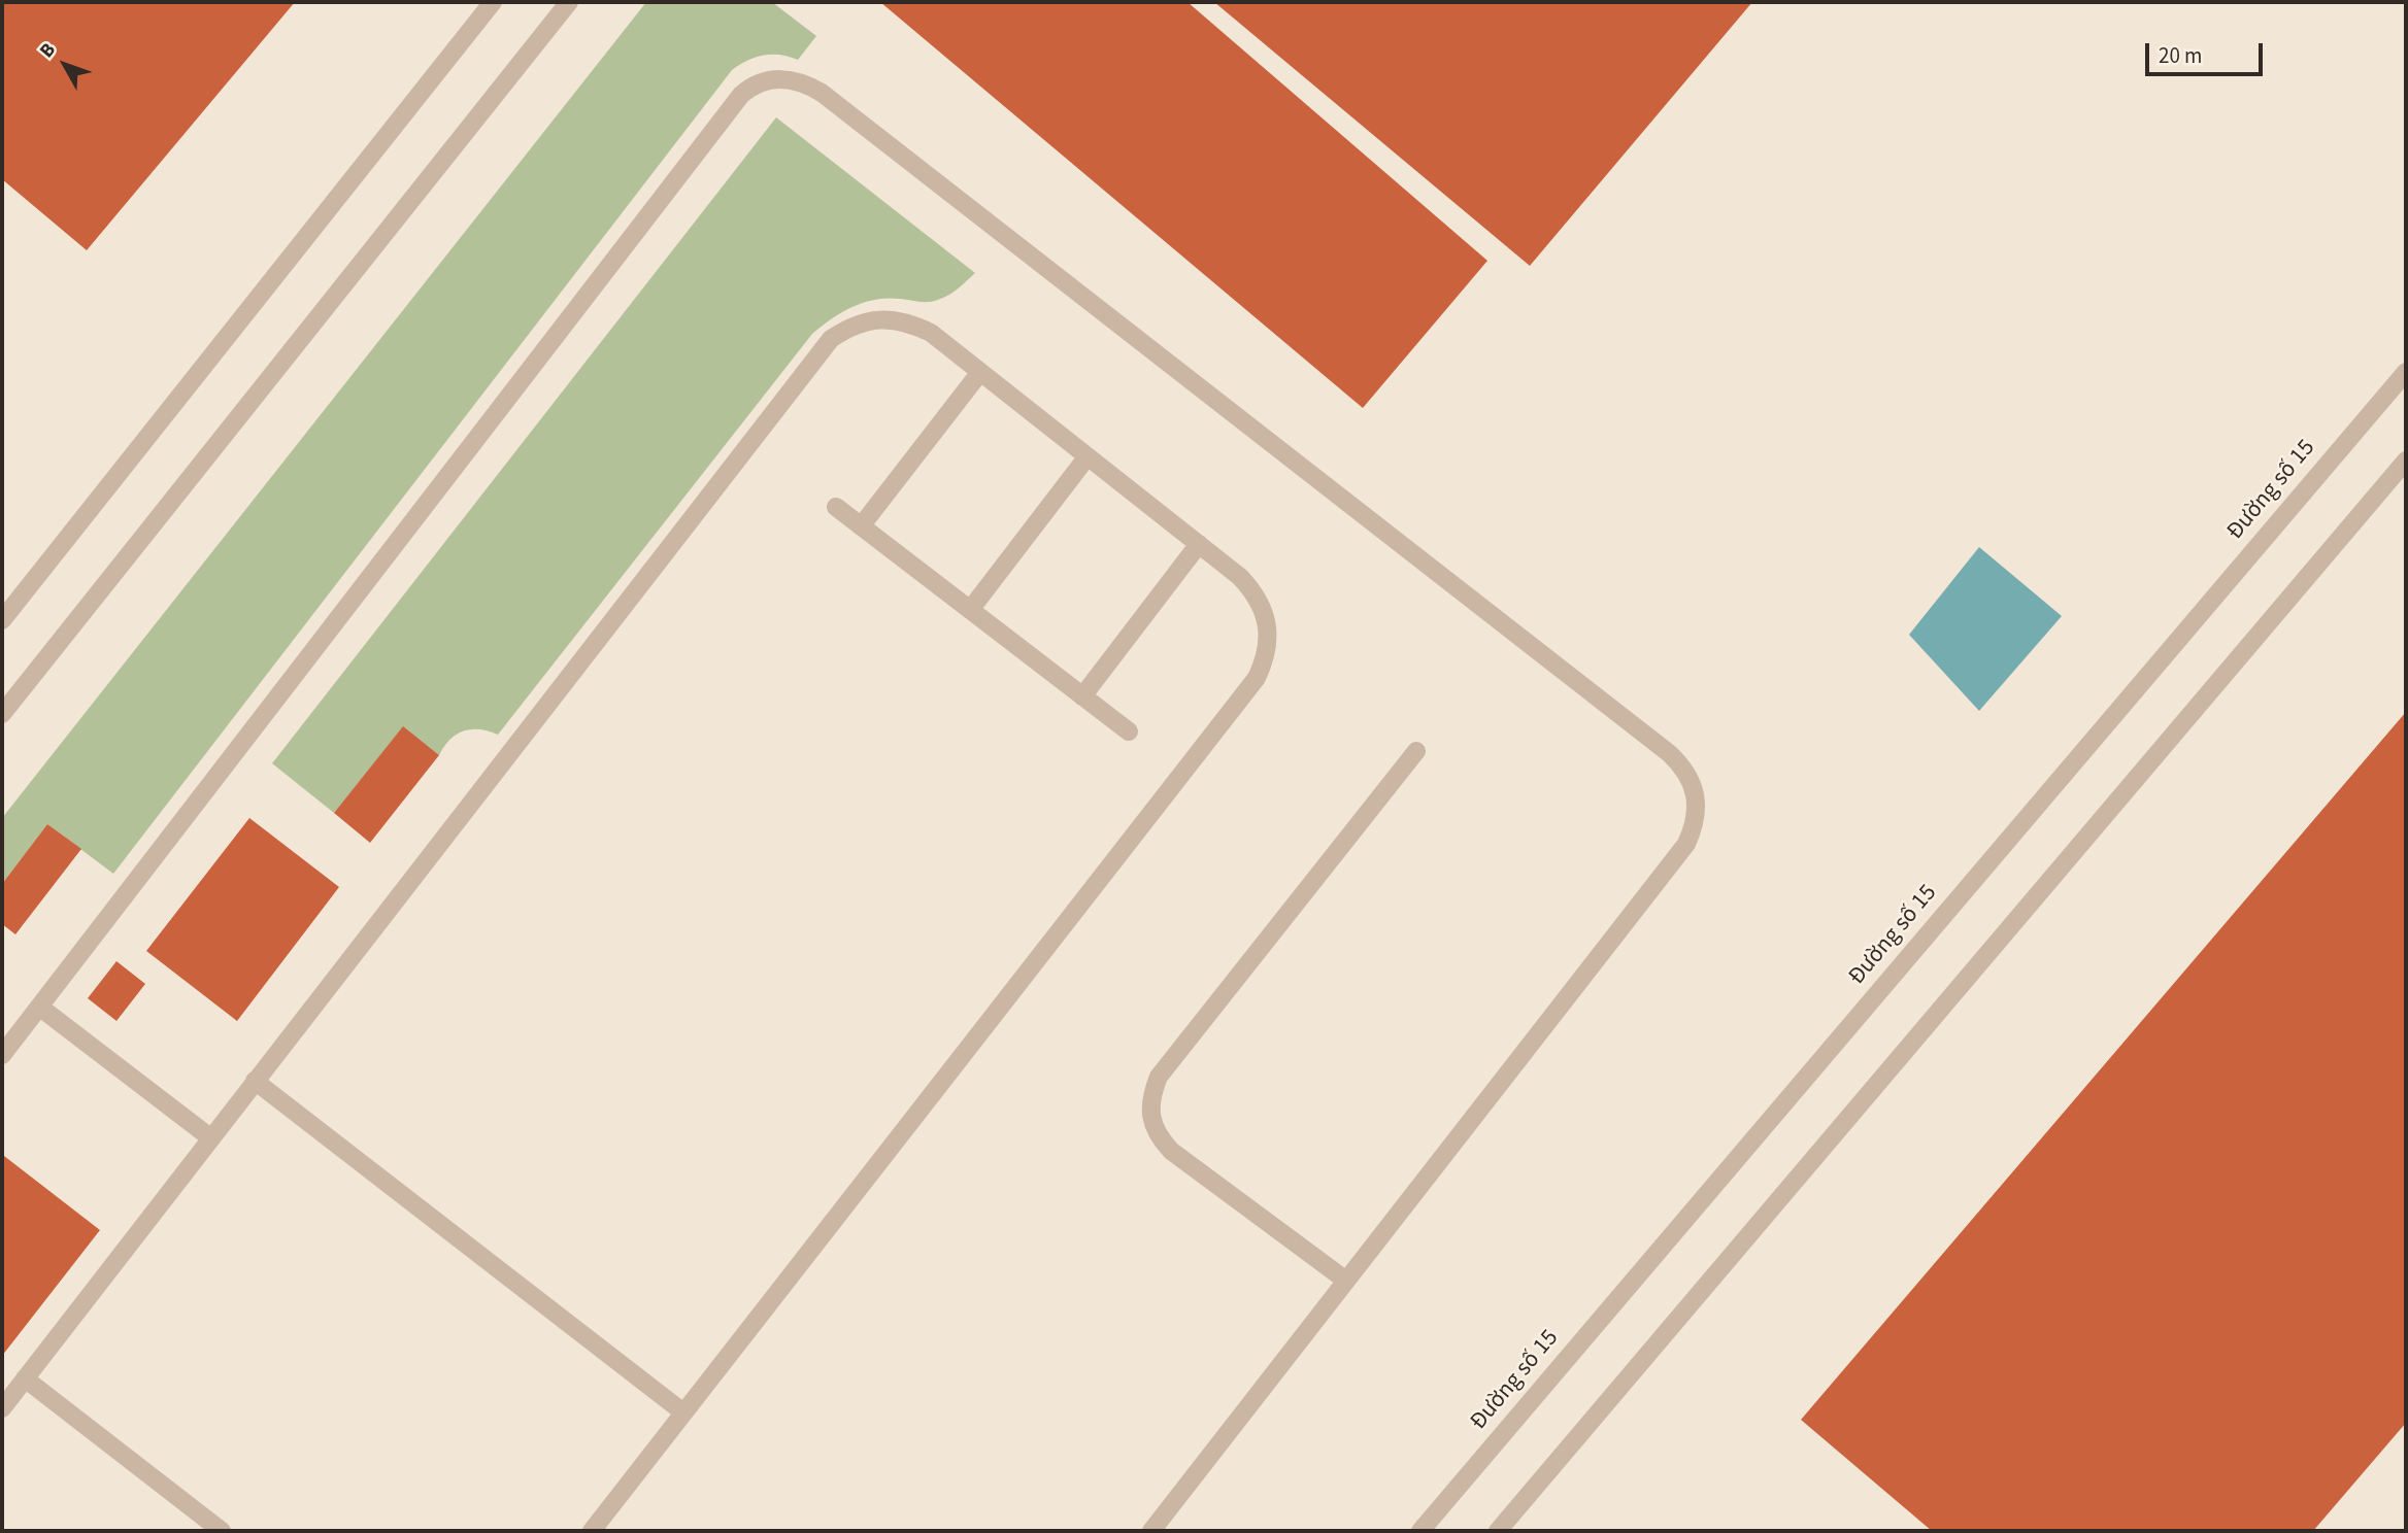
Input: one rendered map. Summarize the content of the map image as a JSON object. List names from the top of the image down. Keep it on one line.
{"streets":{"street":["Đường số 15"]},"scale_bar":"20 m","north":"top left"}
